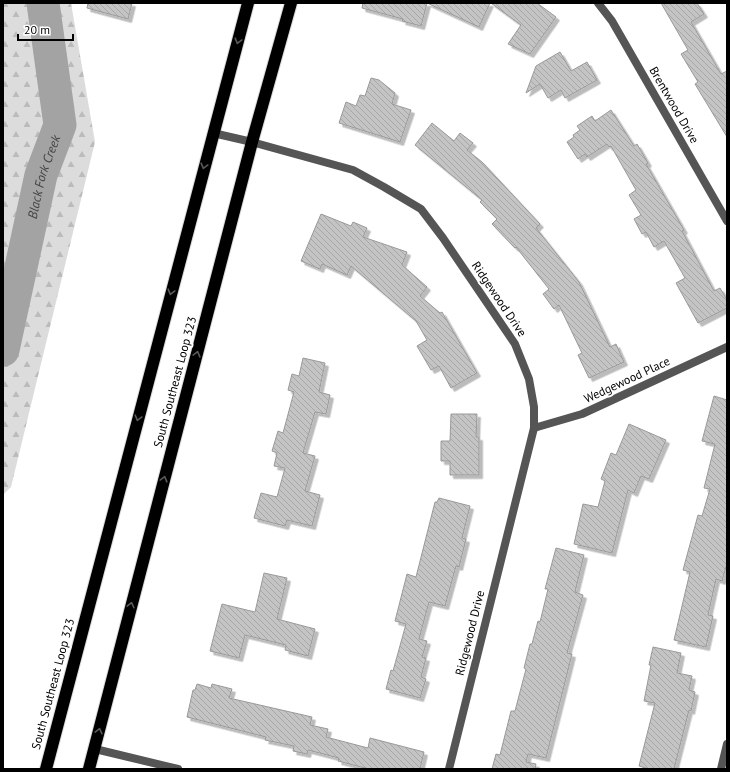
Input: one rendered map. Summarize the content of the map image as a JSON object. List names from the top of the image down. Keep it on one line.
{"streets":{"highway":["South Southeast Loop 323"],"street":["Brentwood Drive","Ridgewood Drive","Wedgewood Place"]},"crossings":[["Ridgewood Drive","Wedgewood Place"],["Ridgewood Drive","South Southeast Loop 323"]],"water":["Black Fork Creek"],"scale_bar":"20 m"}
